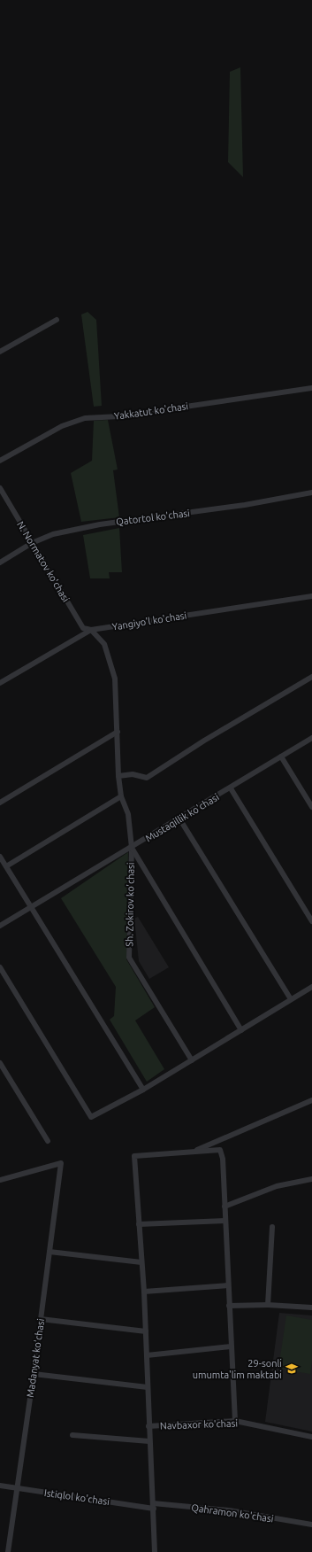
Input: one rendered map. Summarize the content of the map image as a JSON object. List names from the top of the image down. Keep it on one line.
{"streets":{"street":["Yakkatut ko'chasi","Qatortol ko'chasi","N. Normatov ko'chasi","Yangiyo'l ko'chasi","Mustaqillik ko'chasi","Sh. Zokirov ko'chasi","Madanyat ko'chasi","Navbaxor ko'chasi","Istiqlol ko'chasi","Qahramon ko'chasi"]},"crossings":[["Qatortol ko'chasi","N. Normatov ko'chasi"],["N. Normatov ko'chasi","Yangiyo'l ko'chasi"],["N. Normatov ko'chasi","Sh. Zokirov ko'chasi"],["Yangiyo'l ko'chasi","Sh. Zokirov ko'chasi"],["Mustaqillik ko'chasi","Sh. Zokirov ko'chasi"],["Madanyat ko'chasi","Istiqlol ko'chasi"],["Istiqlol ko'chasi","Qahramon ko'chasi"]],"places":{"school or university":["29-sonli umumta'lim maktabi"]}}
